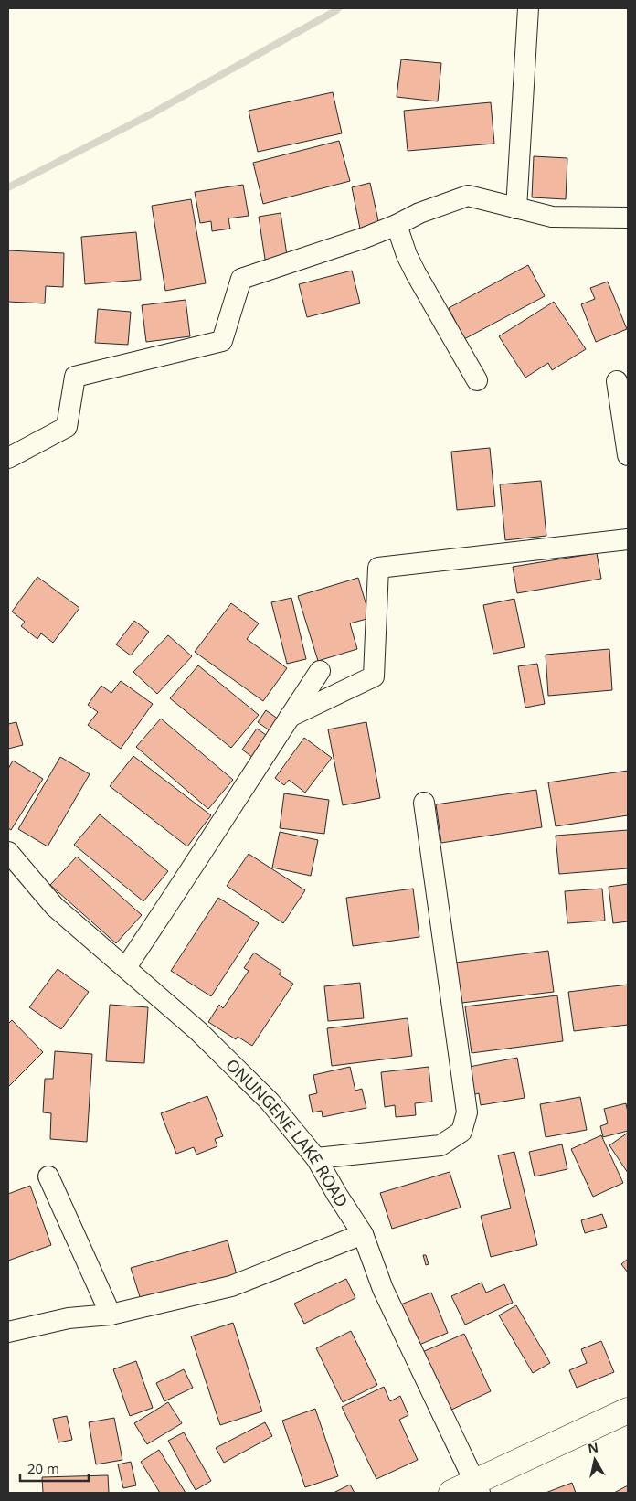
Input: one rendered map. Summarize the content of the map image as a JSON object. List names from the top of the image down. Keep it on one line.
{"streets":{"street":["ONUNGENE LAKE ROAD"]},"scale_bar":"20 m","north":"top"}
